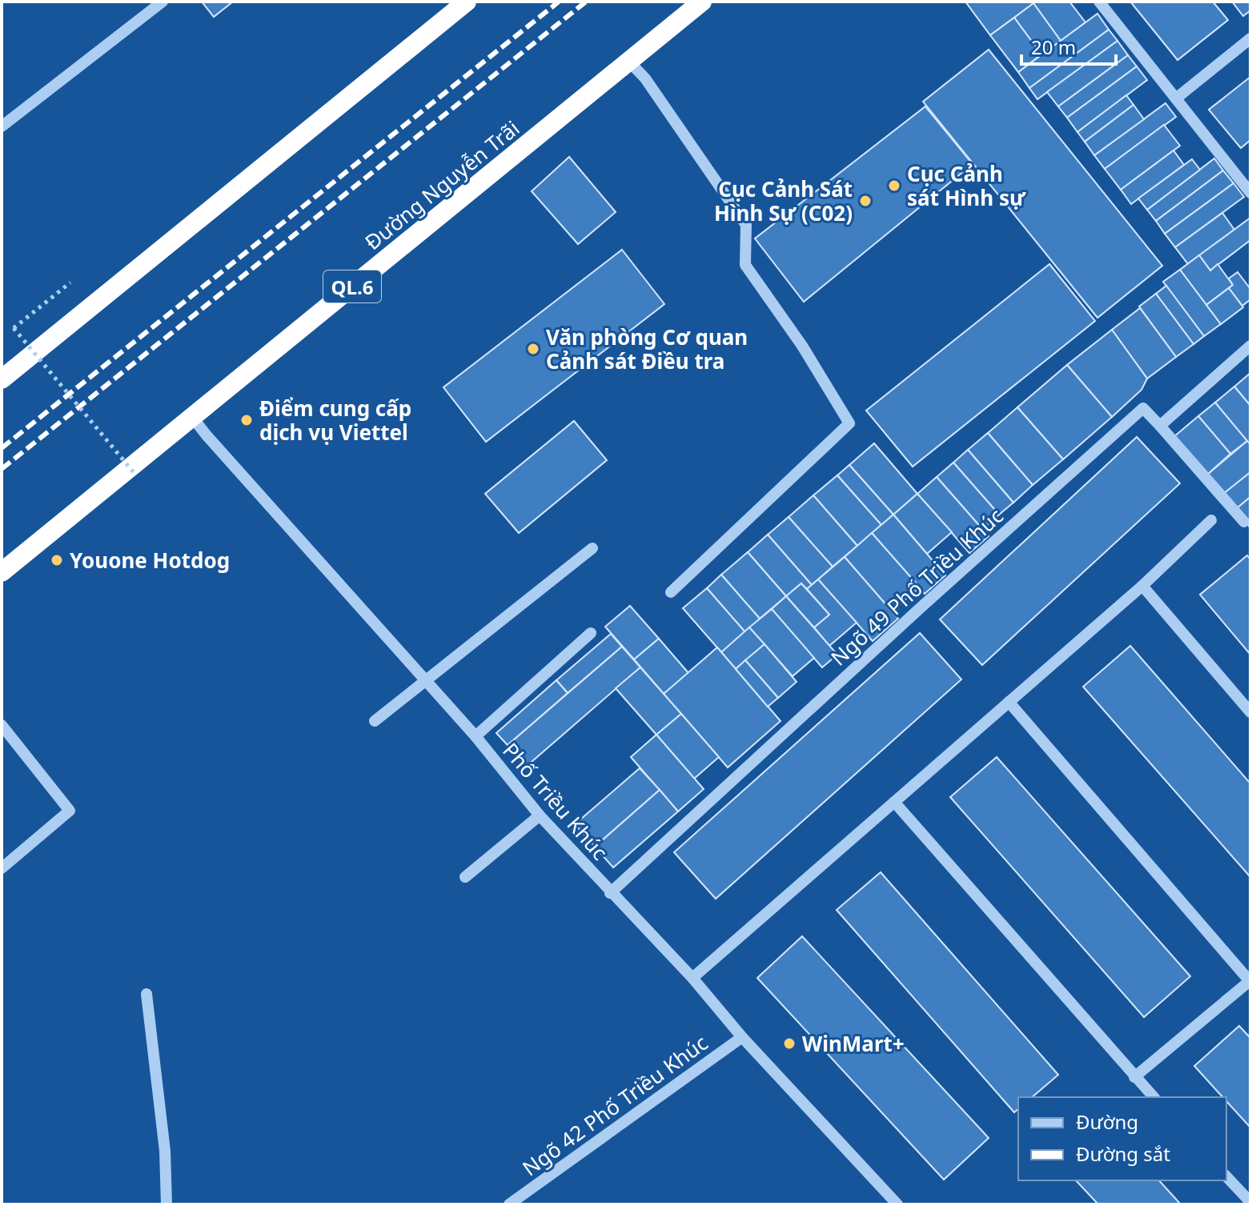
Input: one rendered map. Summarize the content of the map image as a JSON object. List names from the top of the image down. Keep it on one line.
{"streets":{"highway":["Đường Nguyễn Trãi","QL.6"],"street":["Ngõ 49 Phố Triều Khúc","Phố Triều Khúc","Ngõ 42 Phố Triều Khúc"]},"crossings":[["Đường Nguyễn Trãi","Phố Triều Khúc"],["Ngõ 49 Phố Triều Khúc","Phố Triều Khúc"],["Phố Triều Khúc","Ngõ 42 Phố Triều Khúc"]],"places":["Cục Cảnh sát Hình sự","Cục Cảnh Sát Hình Sự (C02)","Văn phòng Cơ quan Cảnh sát Điều tra","Điểm cung cấp dịch vụ Viettel","Youone Hotdog","WinMart+"],"legend":["Đường","Đường sắt"],"scale_bar":"20 m"}
